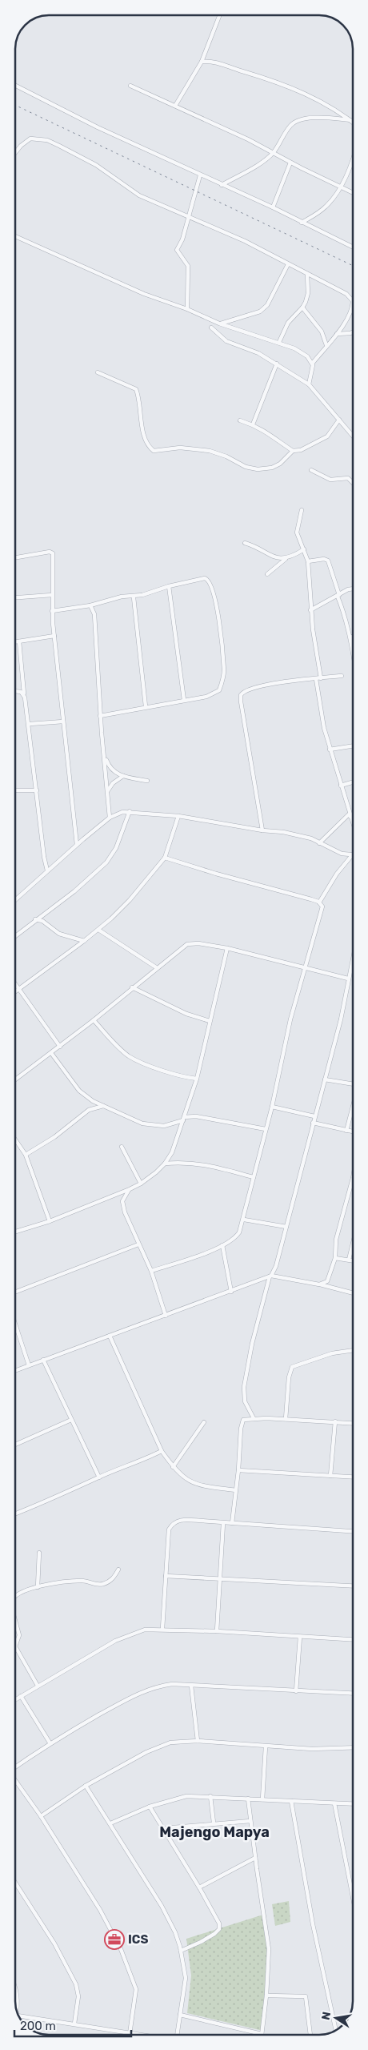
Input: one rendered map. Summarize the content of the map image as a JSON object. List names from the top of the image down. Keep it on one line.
{"districts":["Majengo Mapya"],"places":{"office":["ICS"]},"scale_bar":"200 m","north":"left"}
